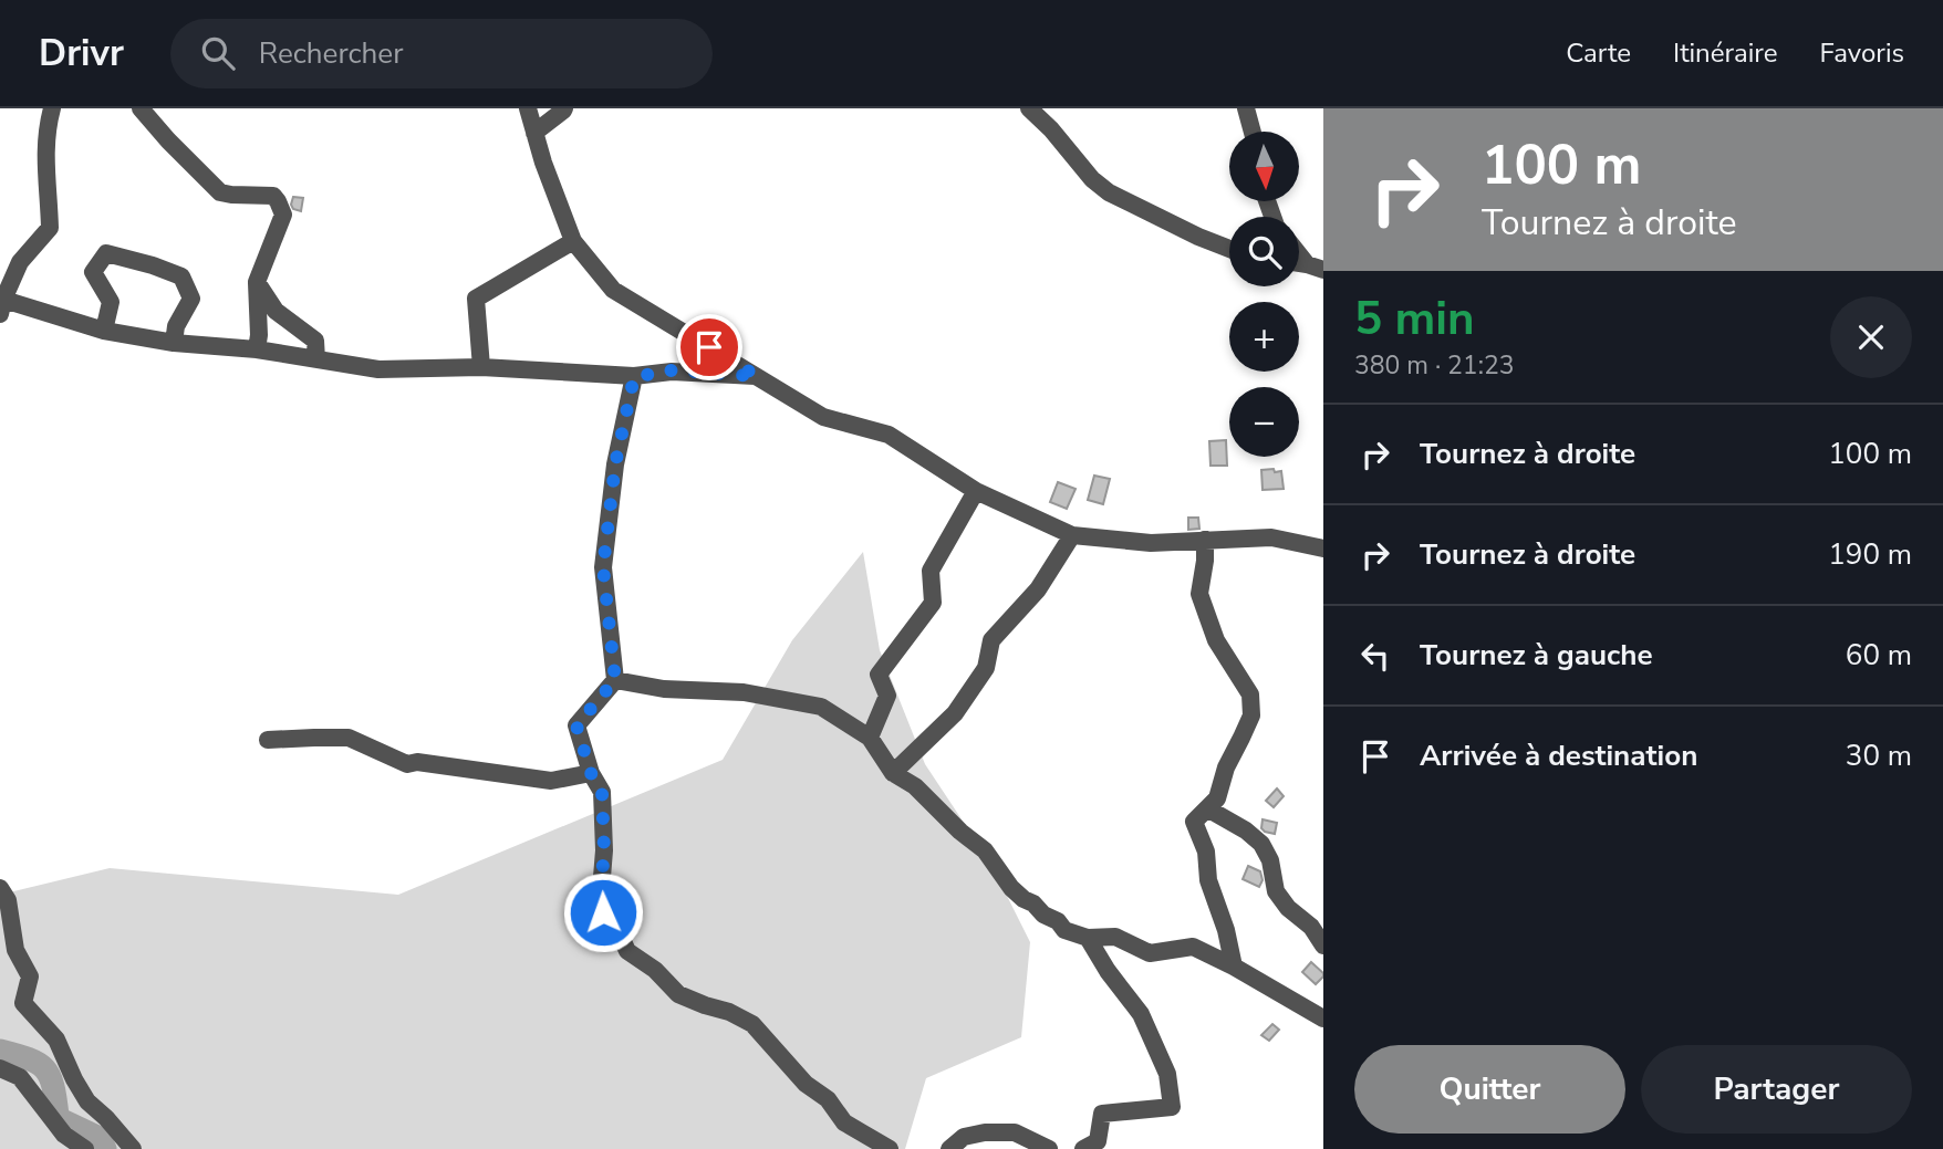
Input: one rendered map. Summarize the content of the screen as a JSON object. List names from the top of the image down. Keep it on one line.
{"north":"bottom","page":{"header":"Drivr","search":"Rechercher","nav":["Carte","Itinéraire","Favoris"],"turn":["100 m","Tournez à droite"],"map_buttons":["+","−"],"heading":["5 min","380 m · 21:23"],"list":[{"name":"Tournez à droite","value":"100 m"},{"name":"Tournez à droite","value":"190 m"},{"name":"Tournez à gauche","value":"60 m"},{"name":"Arrivée à destination","value":"30 m"}],"buttons":["Quitter","Partager"]}}
